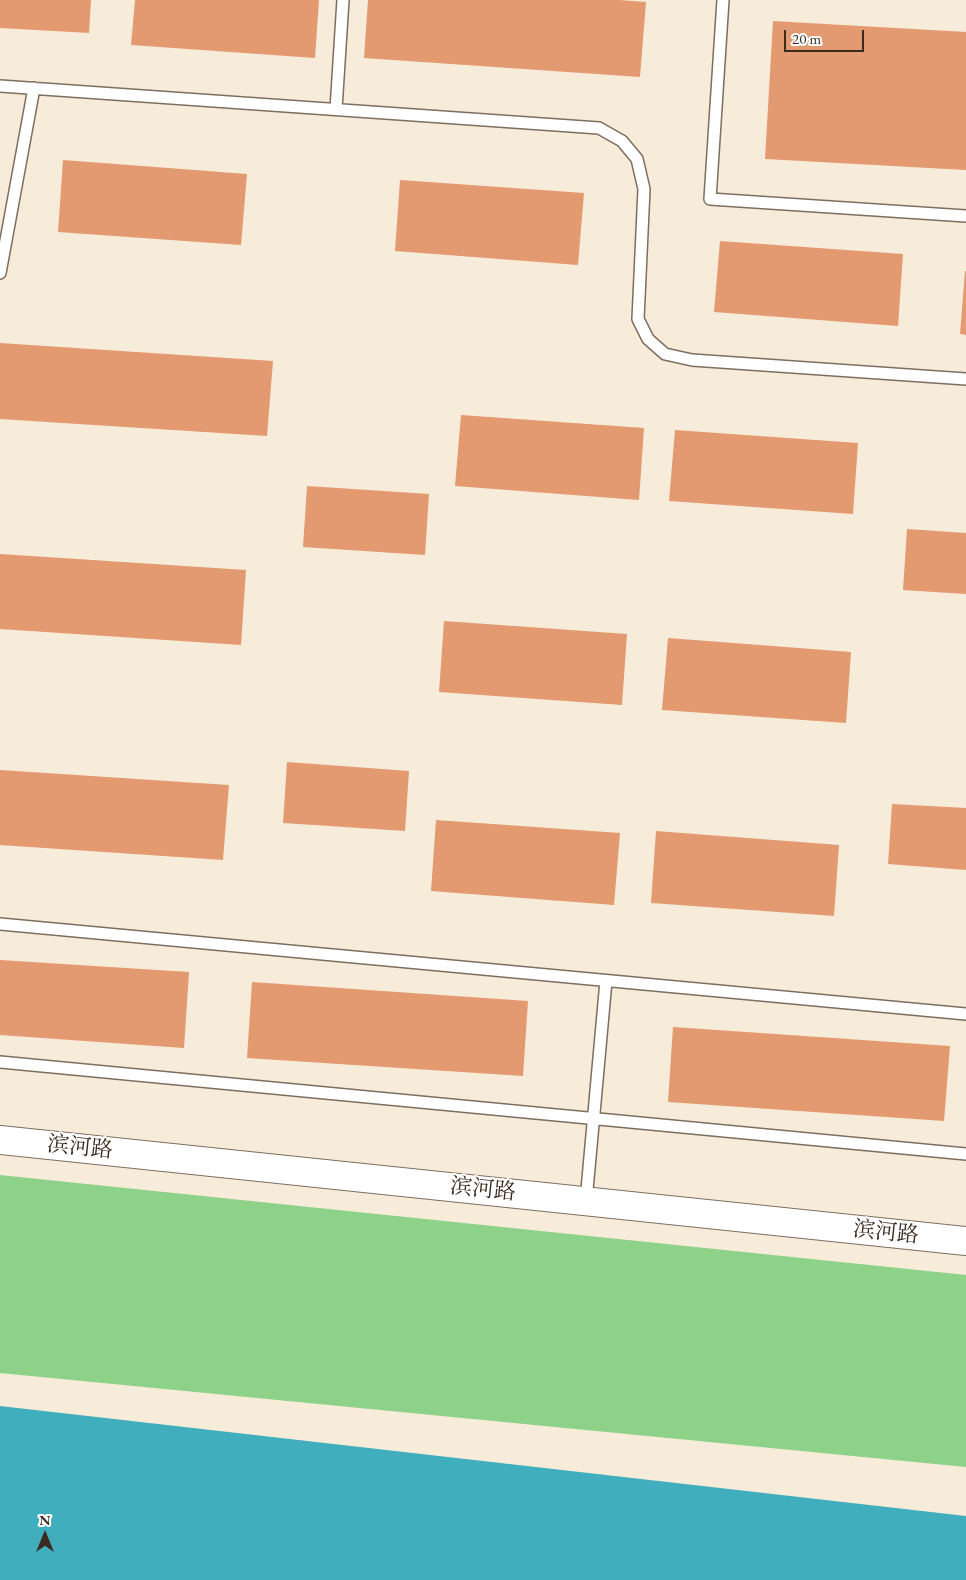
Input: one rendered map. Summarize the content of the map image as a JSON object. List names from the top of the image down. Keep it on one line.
{"streets":{"street":["滨河路"]},"scale_bar":"20 m","north":"top"}
